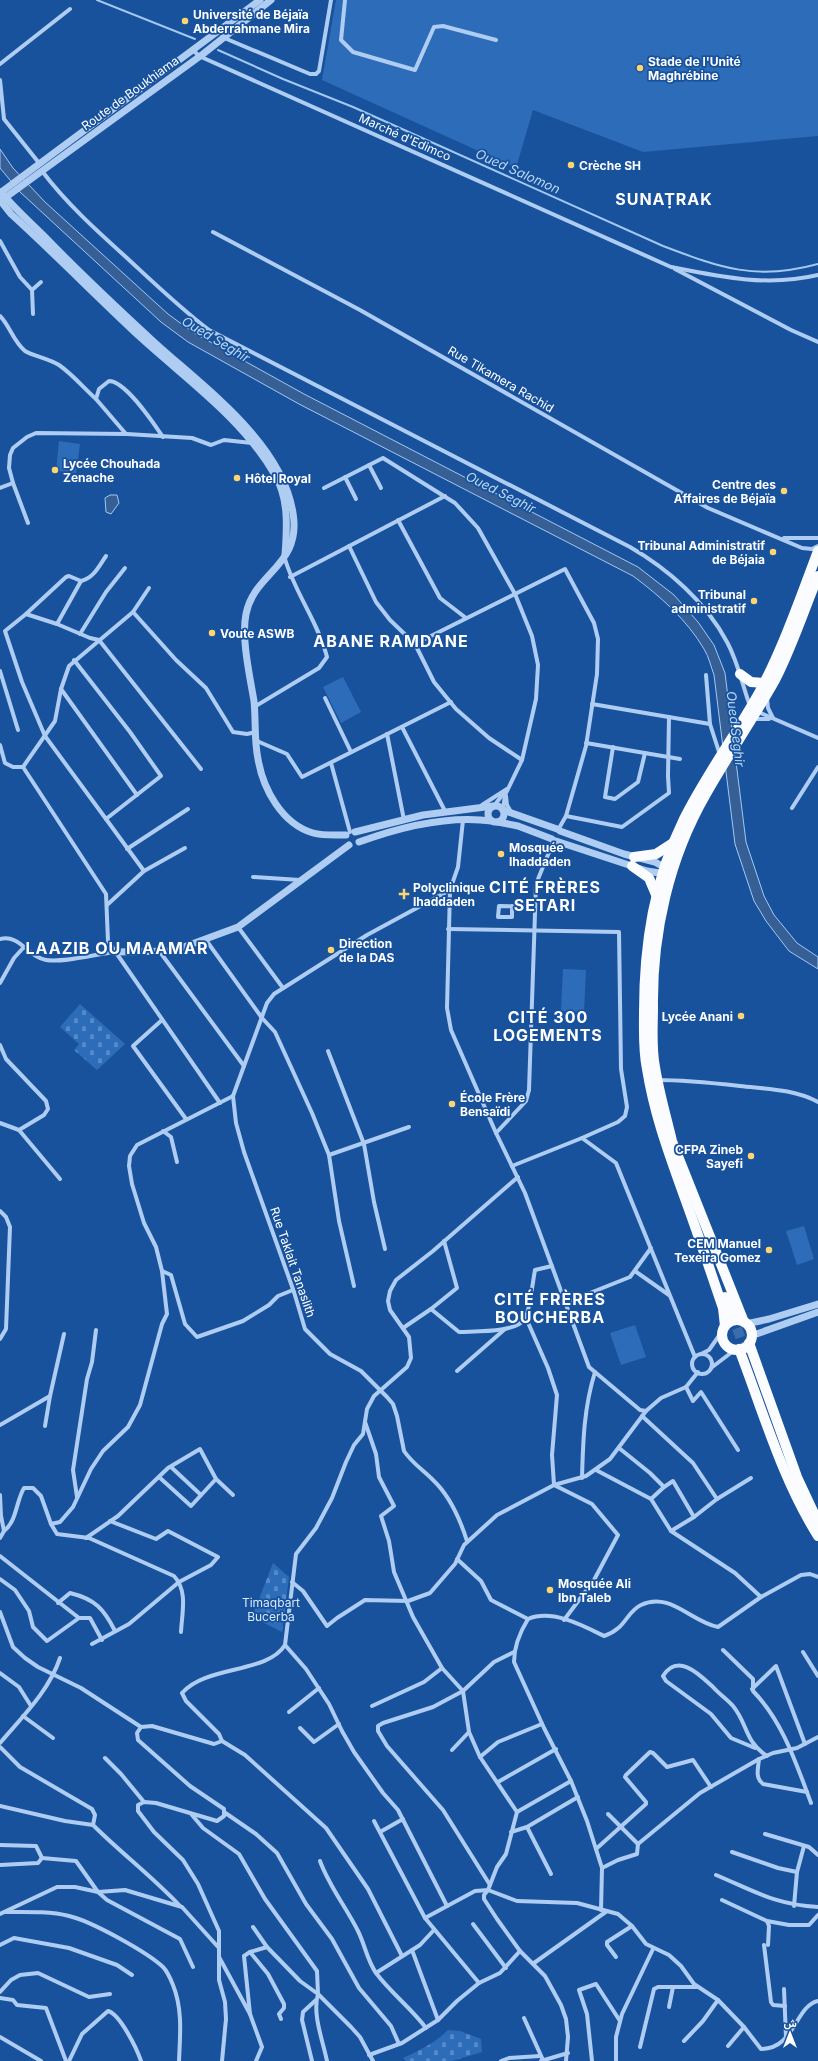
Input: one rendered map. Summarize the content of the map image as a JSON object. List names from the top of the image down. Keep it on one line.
{"streets":{"street":["Route de Boukhiama","Marché d'Edimco","Rue Tikamera Rachid","Rue Taklait Tanaslith"]},"crossings":[["Route de Boukhiama","Marché d'Edimco"]],"districts":["SUNAṬRAK","ABANE RAMDANE","CITÉ FRÈRES SETARI","LAAZIB OU MAAMAR","CITÉ 300 LOGEMENTS","CITÉ FRÈRES BOUCHERBA"],"water":["Oued Salomon","Oued Seghir"],"parks":["Timaqbart Bucerba"],"places":{"other":["Université de Béjaïa Abderrahmane Mira","Stade de l'Unité Maghrébine","Crèche SH","Lycée Chouhada Zenache","Hôtel Royal","Centre des Affaires de Béjaïa","Tribunal Administratif de Béjaia","Tribunal administratif","Voute ASWB","Mosquée Ihaddaden","Direction de la DAS","Lycée Anani","École Frère Bensaïdi","CFPA Zineb Sayefi","CEM Manuel Texeira Gomez","Mosquée Ali Ibn Taleb"],"health":["Polyclinique Ihaddaden"]},"north":"top"}
